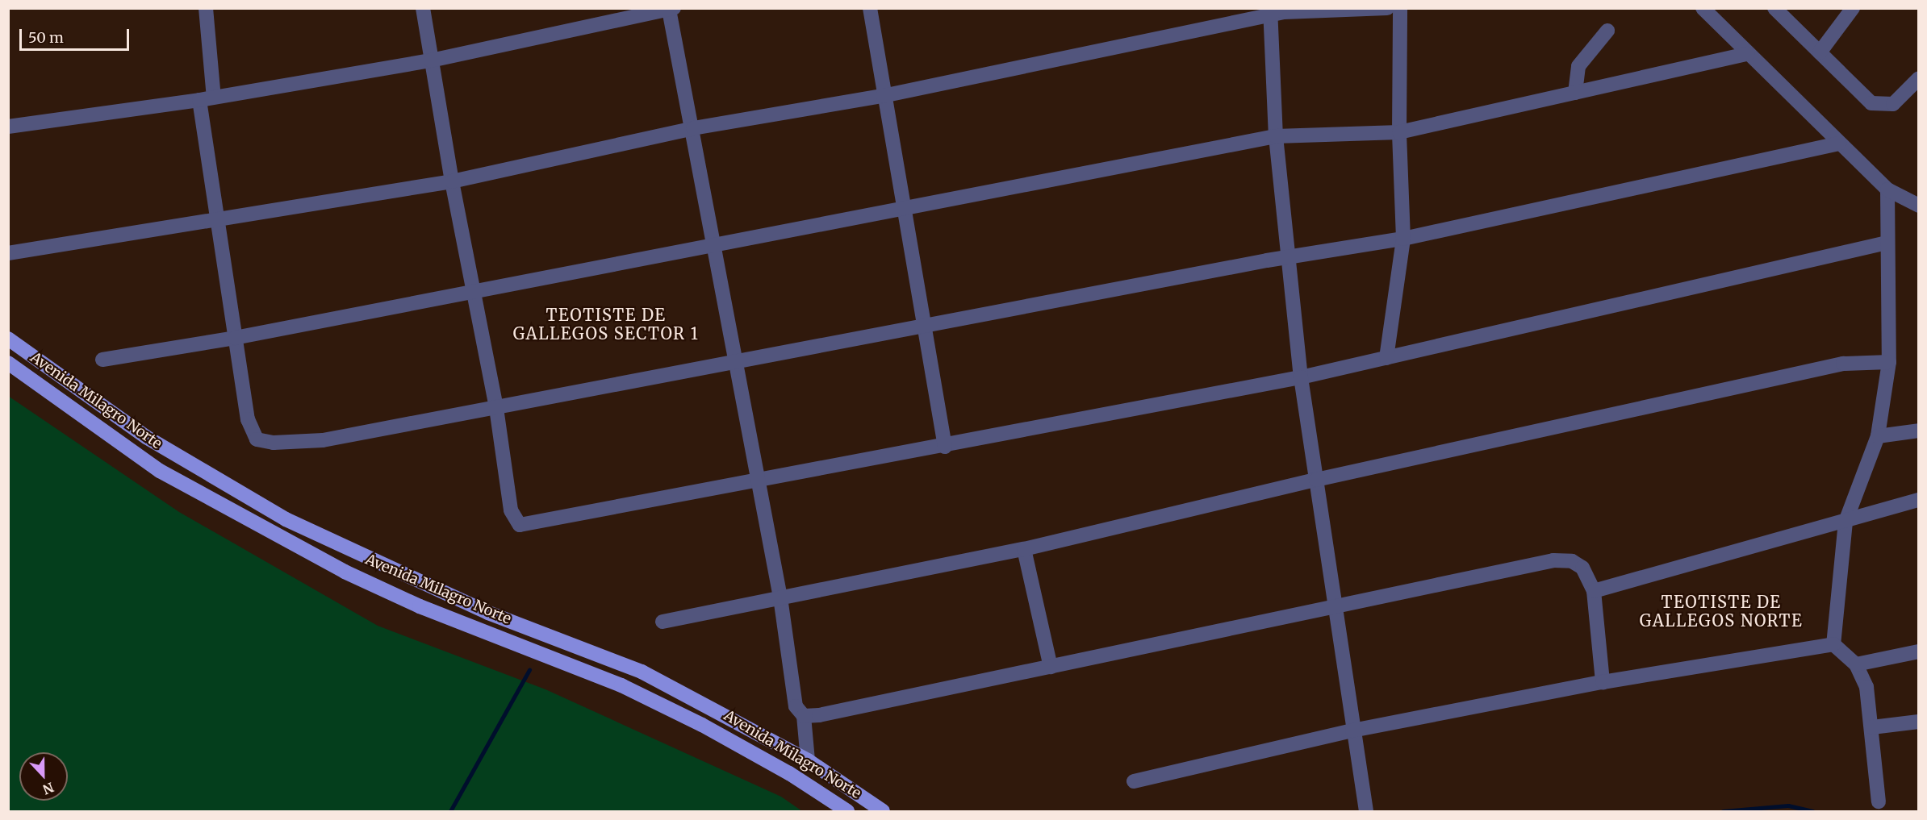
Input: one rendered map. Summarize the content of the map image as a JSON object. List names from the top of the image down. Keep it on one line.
{"streets":{"main road":["Avenida Milagro Norte"]},"districts":["TEOTISTE DE GALLEGOS SECTOR 1","TEOTISTE DE GALLEGOS NORTE"],"scale_bar":"50 m","north":"bottom"}
